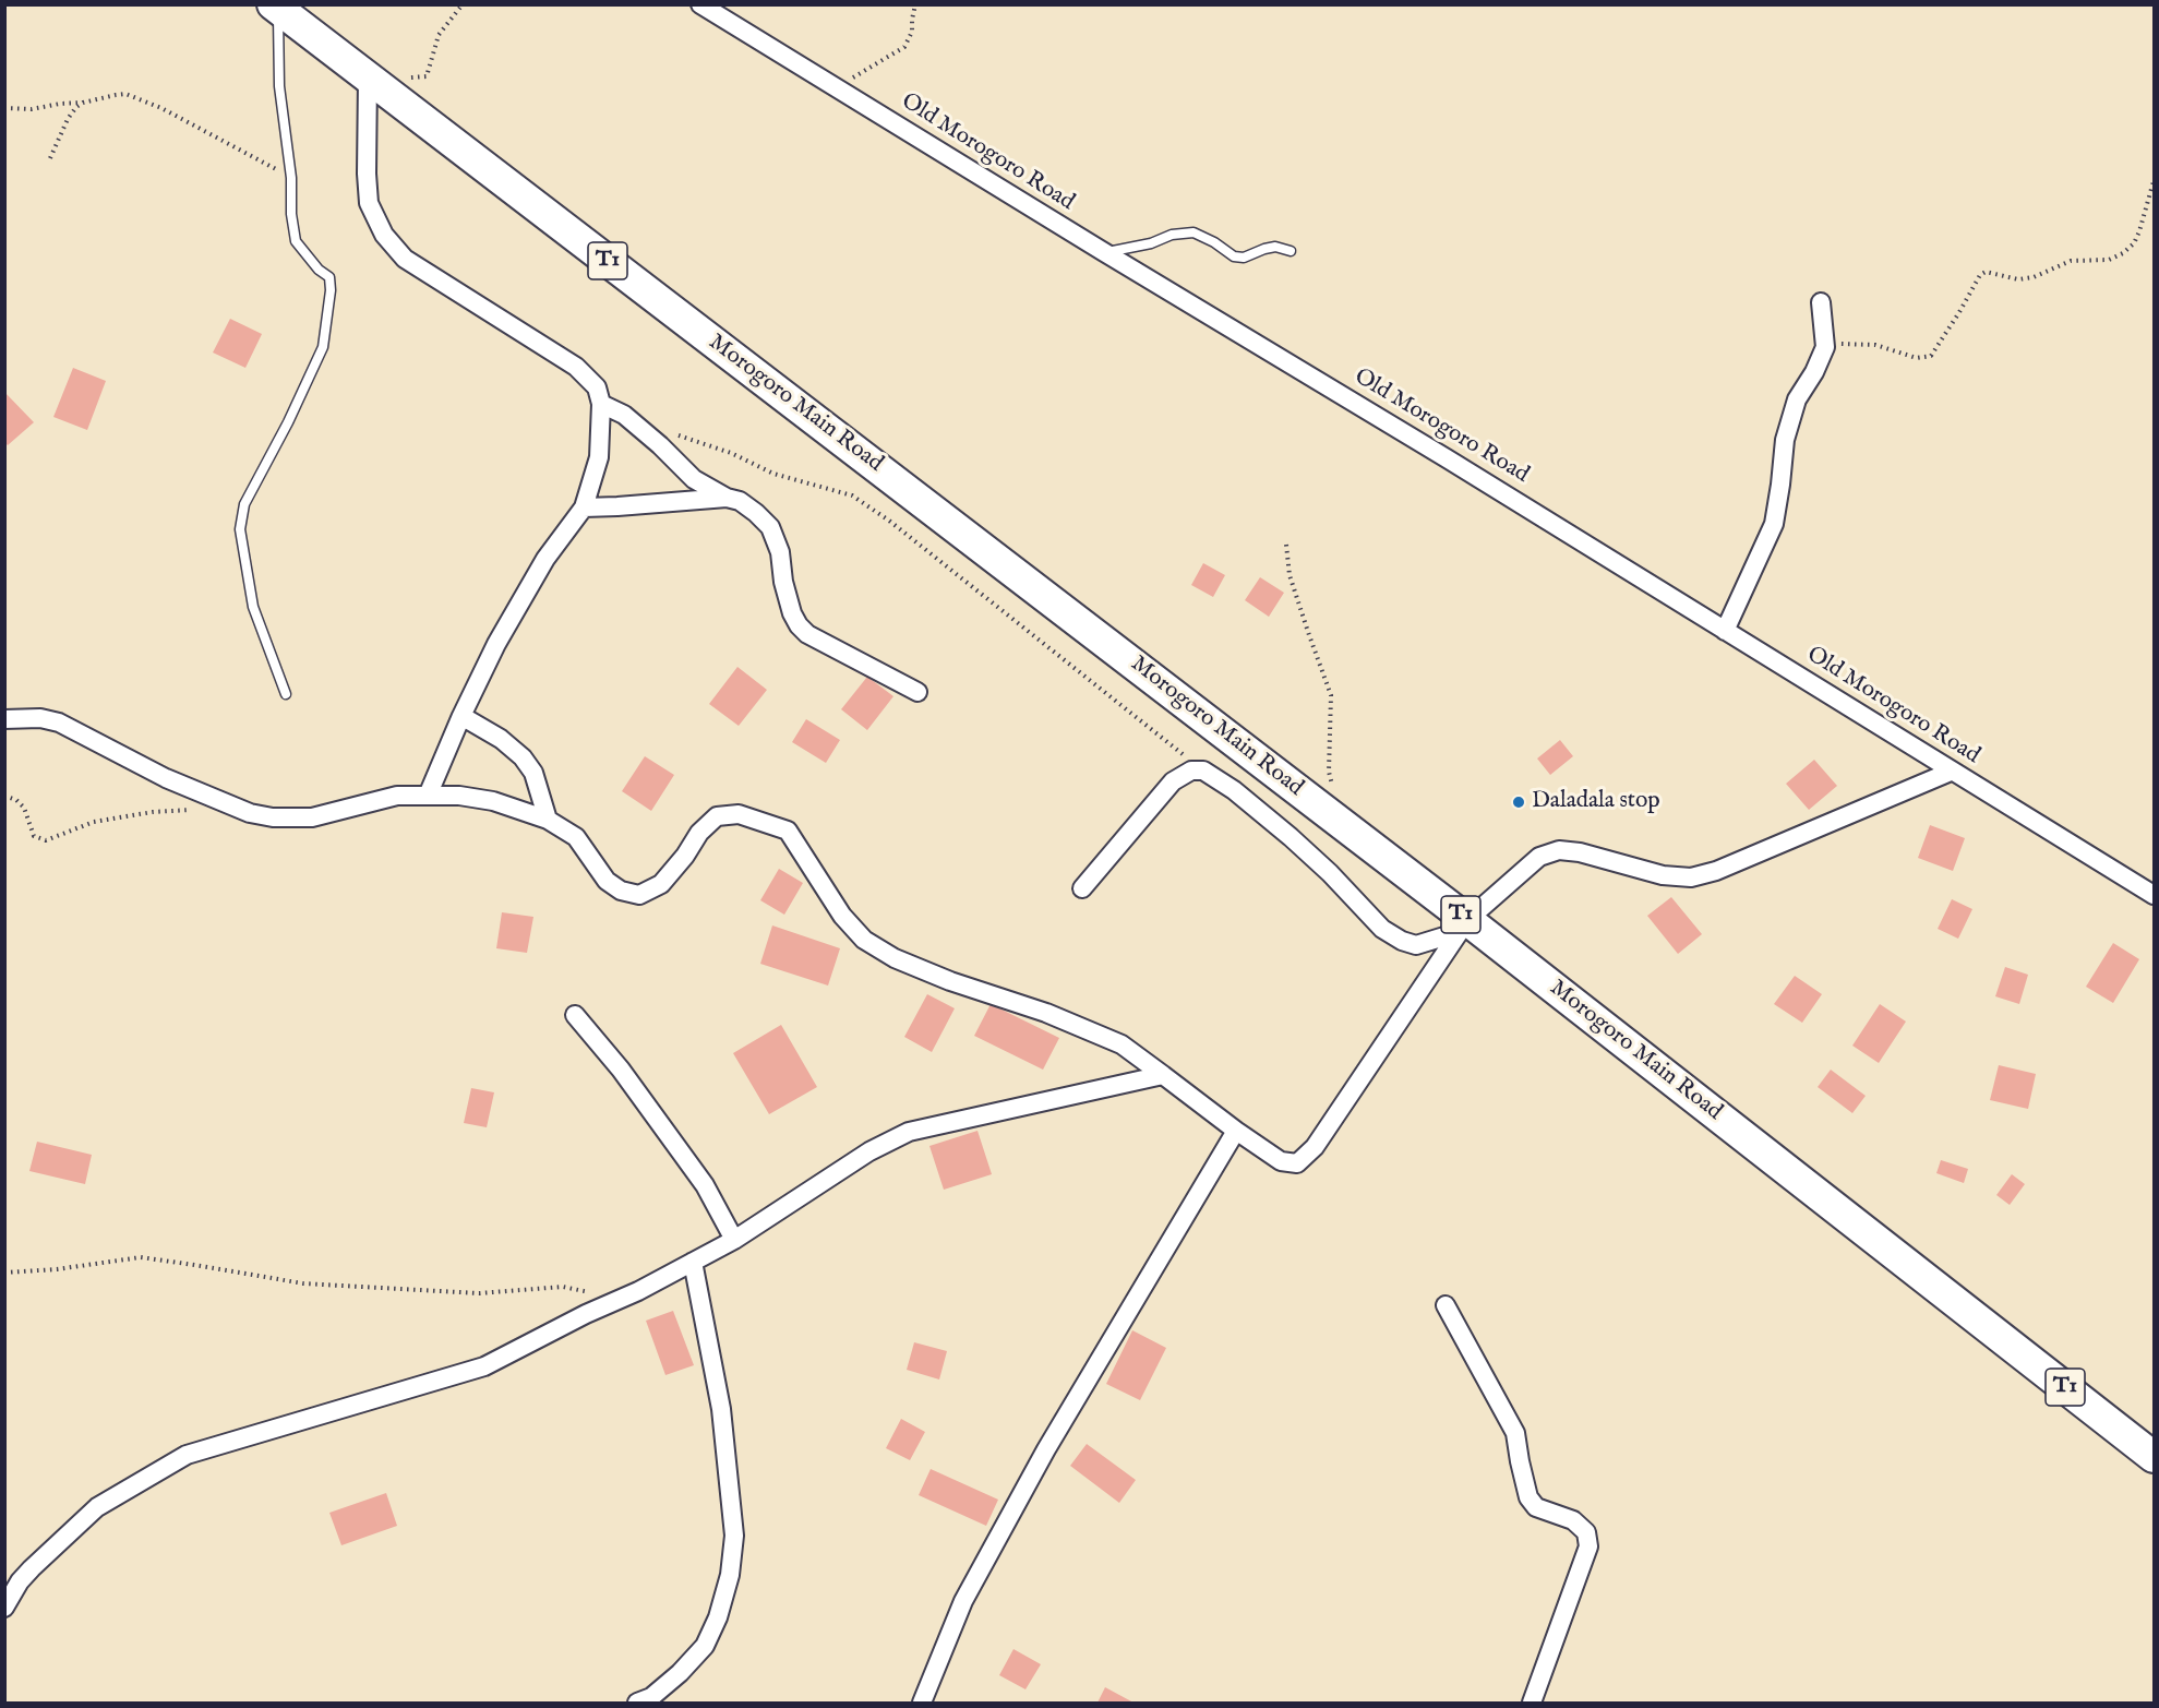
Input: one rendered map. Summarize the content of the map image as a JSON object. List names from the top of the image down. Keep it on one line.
{"streets":{"highway":["T1","Morogoro Main Road"],"street":["Old Morogoro Road"]},"places":["Daladala stop"]}
